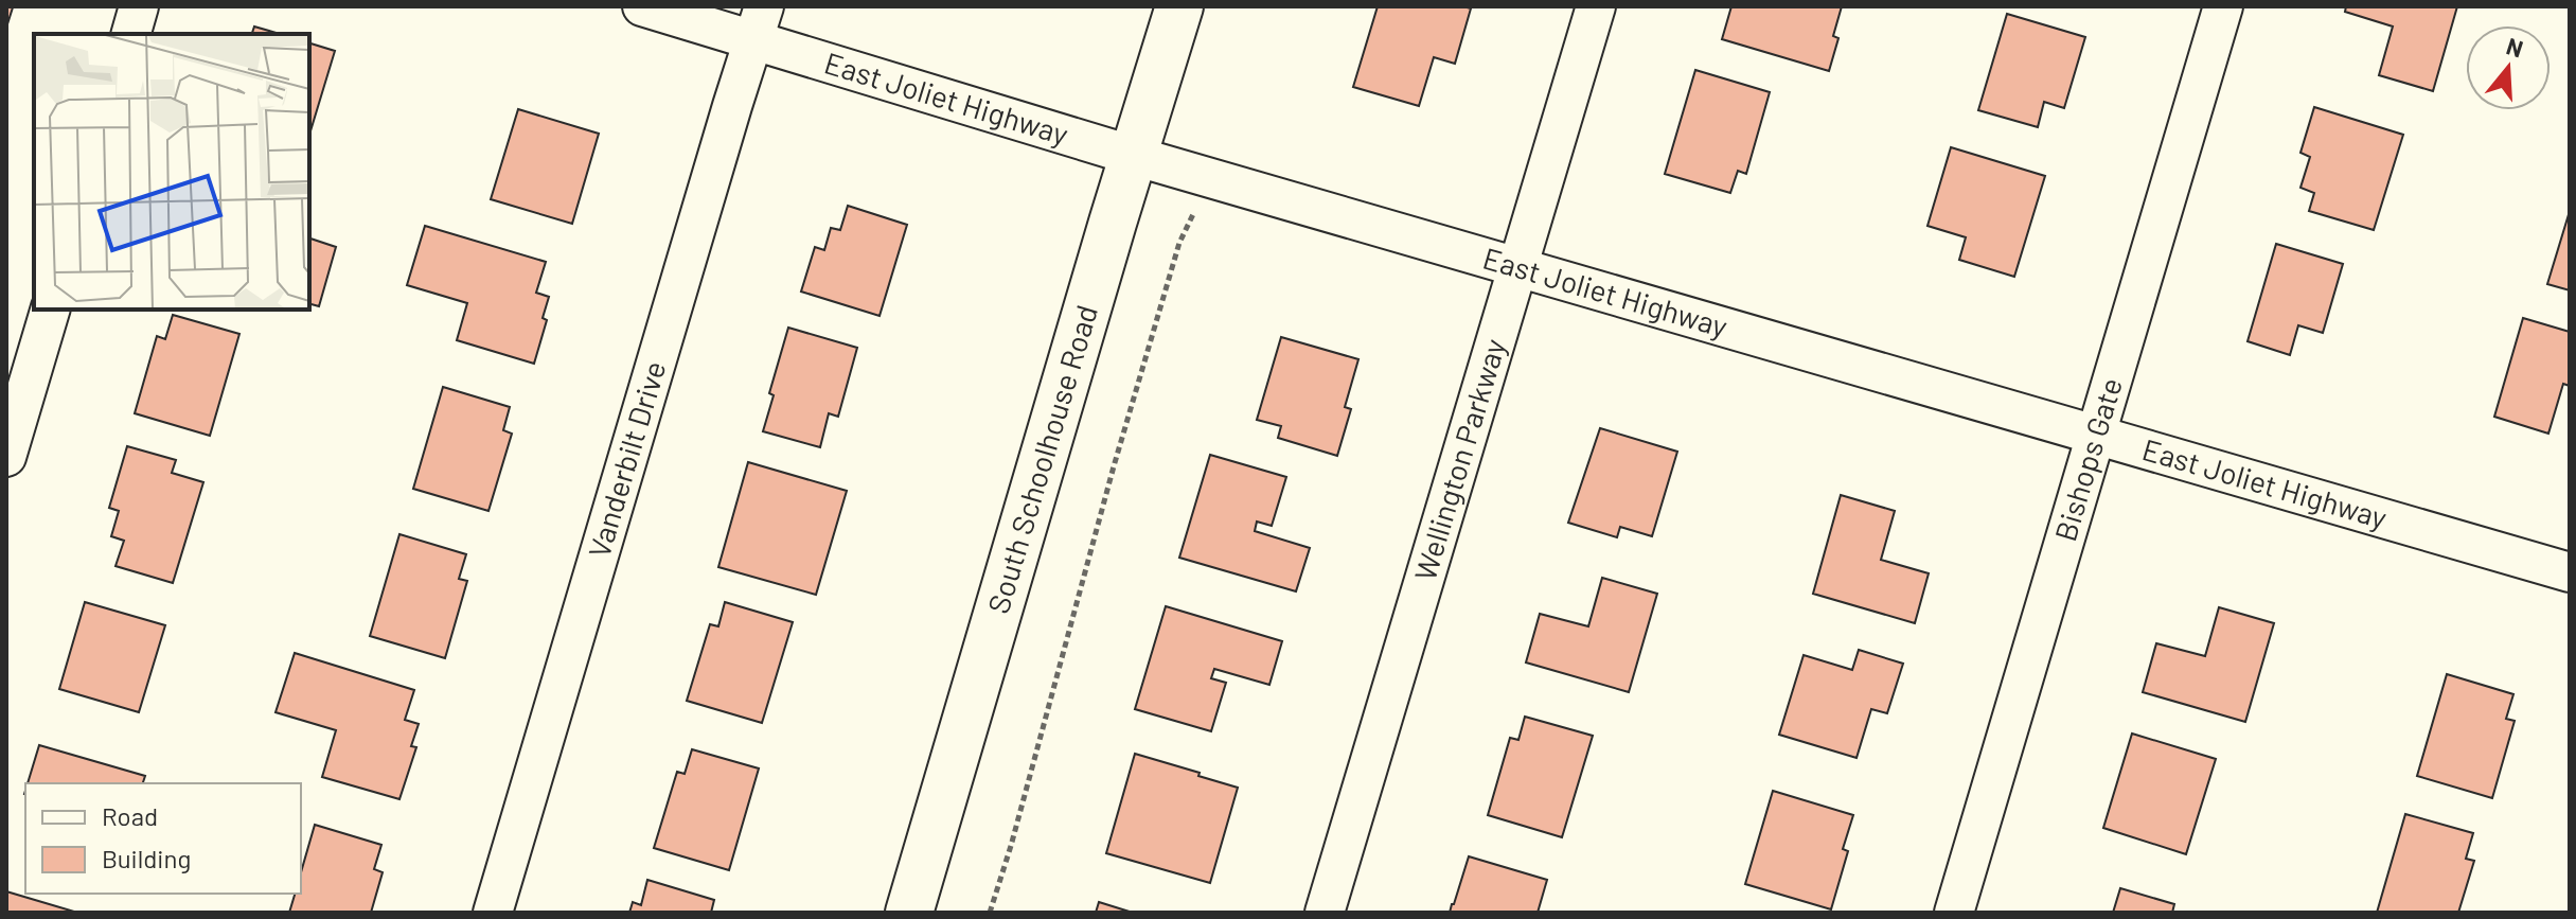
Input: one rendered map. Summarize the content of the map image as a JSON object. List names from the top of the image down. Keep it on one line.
{"streets":{"street":["East Joliet Highway","Vanderbilt Drive","South Schoolhouse Road","Wellington Parkway","Bishops Gate"]},"crossings":[["East Joliet Highway","Vanderbilt Drive"],["East Joliet Highway","South Schoolhouse Road"],["East Joliet Highway","Wellington Parkway"],["East Joliet Highway","Bishops Gate"]],"legend":["Road","Building"],"north":"top"}
